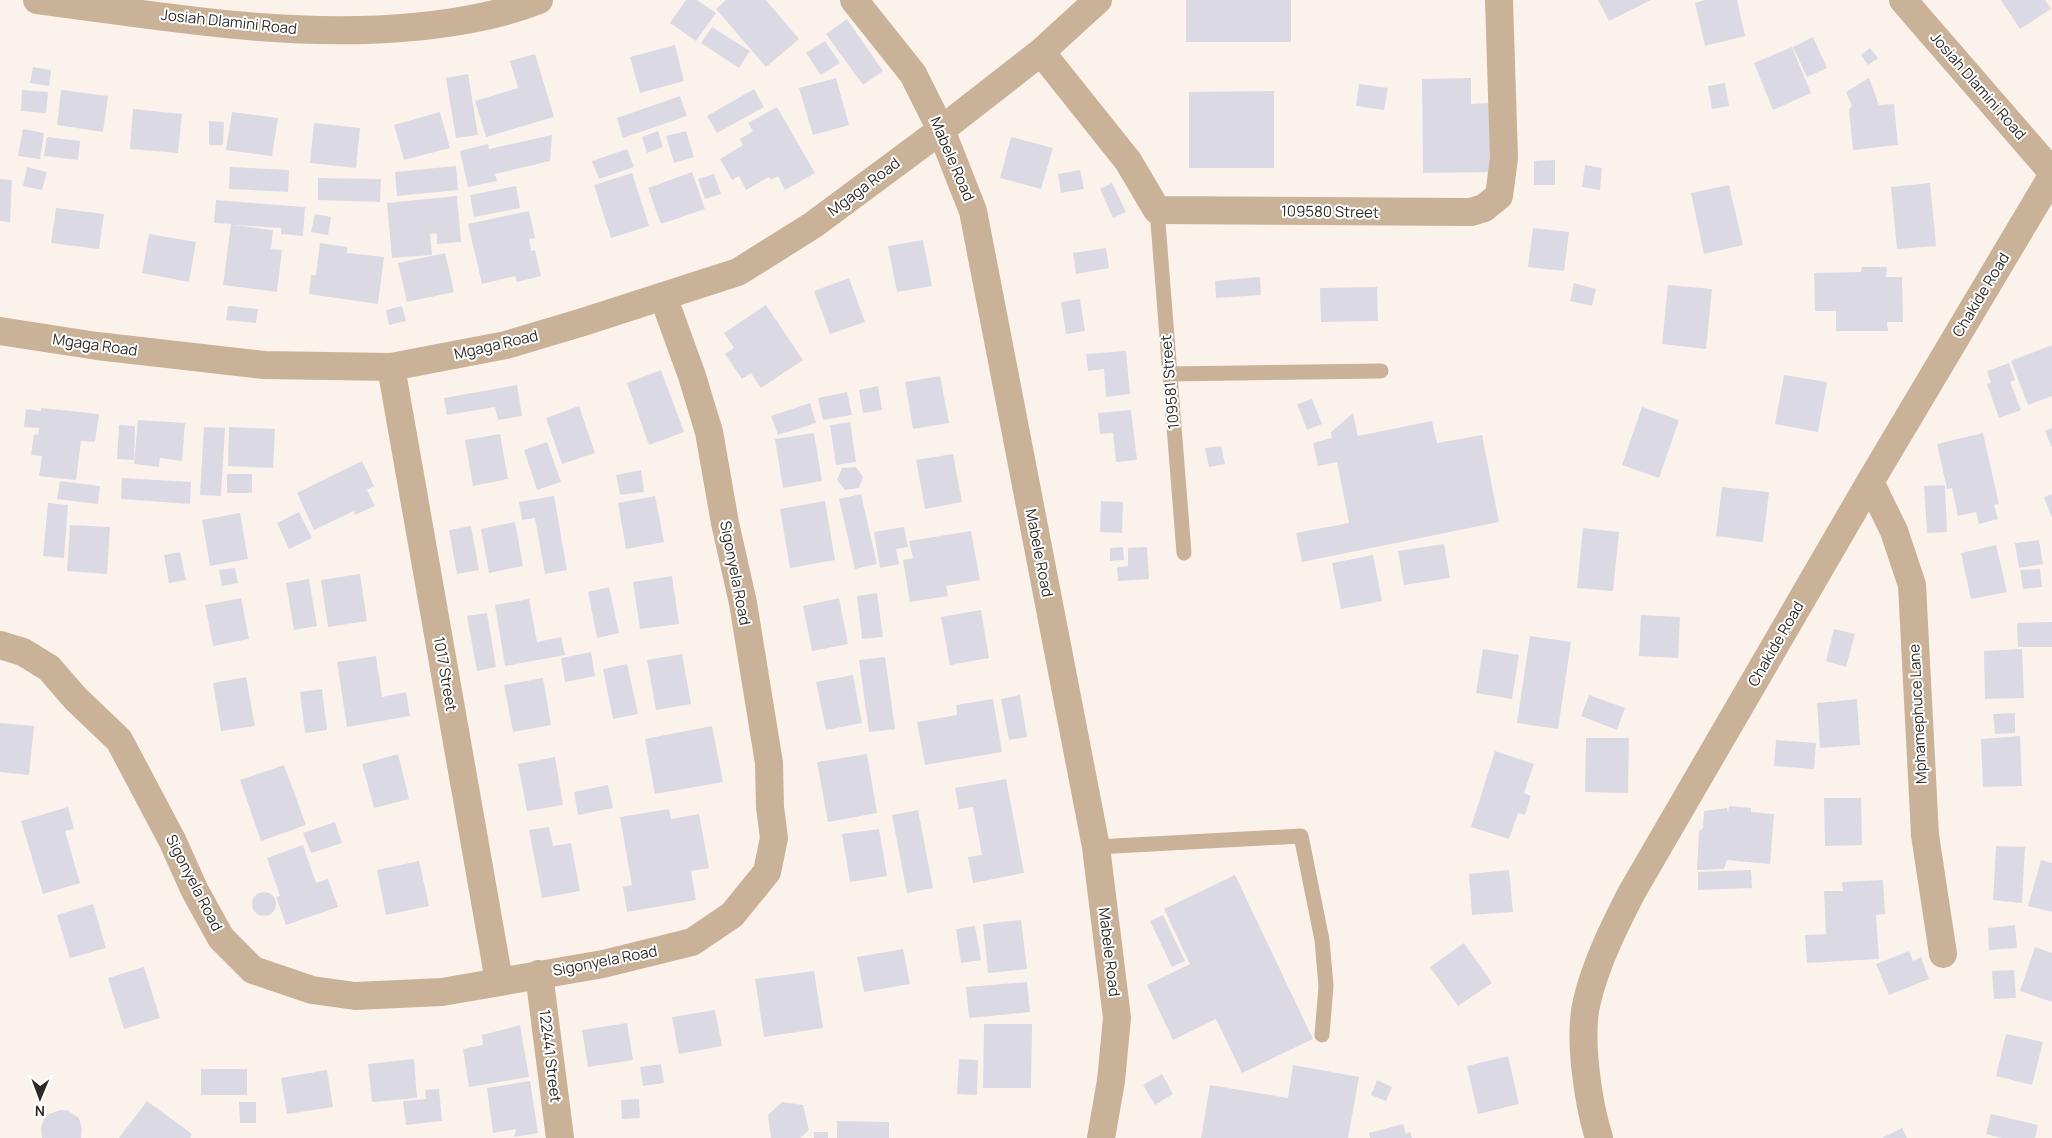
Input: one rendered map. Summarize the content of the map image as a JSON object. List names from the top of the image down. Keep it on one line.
{"streets":{"street":["Josiah Dlamini Road","Mabele Road","Mgaga Road","109580 Street","Chakide Road","Sigonyela Road","1017 Street","Mphamephuce Lane","122441 Street"],"lane":["109581 Street"]},"crossings":[["Mabele Road","Mgaga Road"],["Mgaga Road","Sigonyela Road"],["Mgaga Road","1017 Street"],["109580 Street","109581 Street"],["Chakide Road","Mphamephuce Lane"],["Sigonyela Road","1017 Street"],["Sigonyela Road","122441 Street"]],"north":"bottom"}
